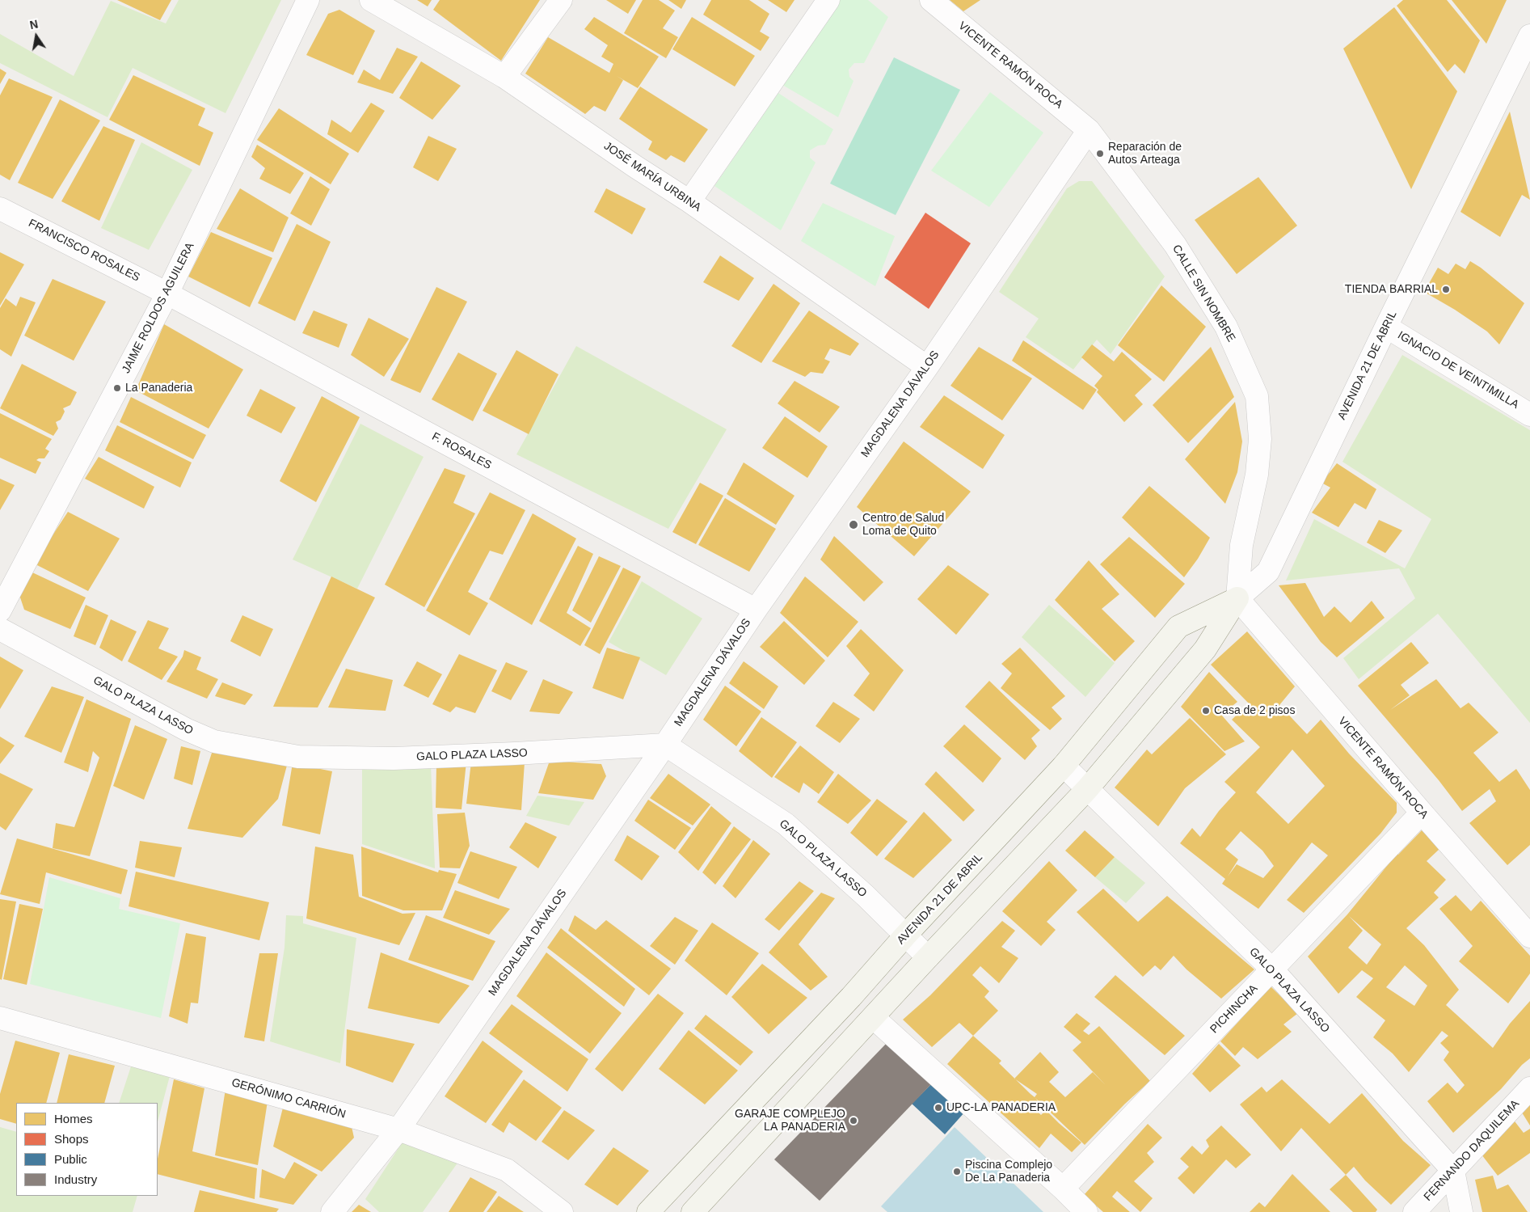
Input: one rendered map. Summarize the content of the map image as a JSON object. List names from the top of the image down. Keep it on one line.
{"streets":{"main road":["AVENIDA 21 DE ABRIL"],"street":["VICENTE RAMÓN ROCA","JOSÉ MARÍA URBINA","FRANCISCO ROSALES","CALLE SIN NOMBRE","JAIME ROLDOS AGUILERA","IGNACIO DE VEINTIMILLA","MAGDALENA DÁVALOS","F. ROSALES","GALO PLAZA LASSO","PICHINCHA","GERÓNIMO CARRIÓN","FERNANDO DAQUILEMA"]},"crossings":[["VICENTE RAMÓN ROCA","CALLE SIN NOMBRE"],["VICENTE RAMÓN ROCA","AVENIDA 21 DE ABRIL"],["VICENTE RAMÓN ROCA","MAGDALENA DÁVALOS"],["VICENTE RAMÓN ROCA","PICHINCHA"],["JOSÉ MARÍA URBINA","MAGDALENA DÁVALOS"],["FRANCISCO ROSALES","JAIME ROLDOS AGUILERA"],["FRANCISCO ROSALES","F. ROSALES"],["CALLE SIN NOMBRE","AVENIDA 21 DE ABRIL"],["CALLE SIN NOMBRE","MAGDALENA DÁVALOS"],["JAIME ROLDOS AGUILERA","F. ROSALES"],["AVENIDA 21 DE ABRIL","IGNACIO DE VEINTIMILLA"],["AVENIDA 21 DE ABRIL","GALO PLAZA LASSO"],["MAGDALENA DÁVALOS","F. ROSALES"],["MAGDALENA DÁVALOS","GALO PLAZA LASSO"],["MAGDALENA DÁVALOS","GERÓNIMO CARRIÓN"],["GALO PLAZA LASSO","PICHINCHA"],["GALO PLAZA LASSO","FERNANDO DAQUILEMA"]],"places":["Reparación de Autos Arteaga","TIENDA BARRIAL","La Panaderia","Centro de Salud Loma de Quito","Casa de 2 pisos","UPC-LA PANADERIA","GARAJE COMPLEJO LA PANADERIA","Piscina Complejo De La Panaderia"],"legend":["Homes","Shops","Public","Industry"],"north":"top"}
